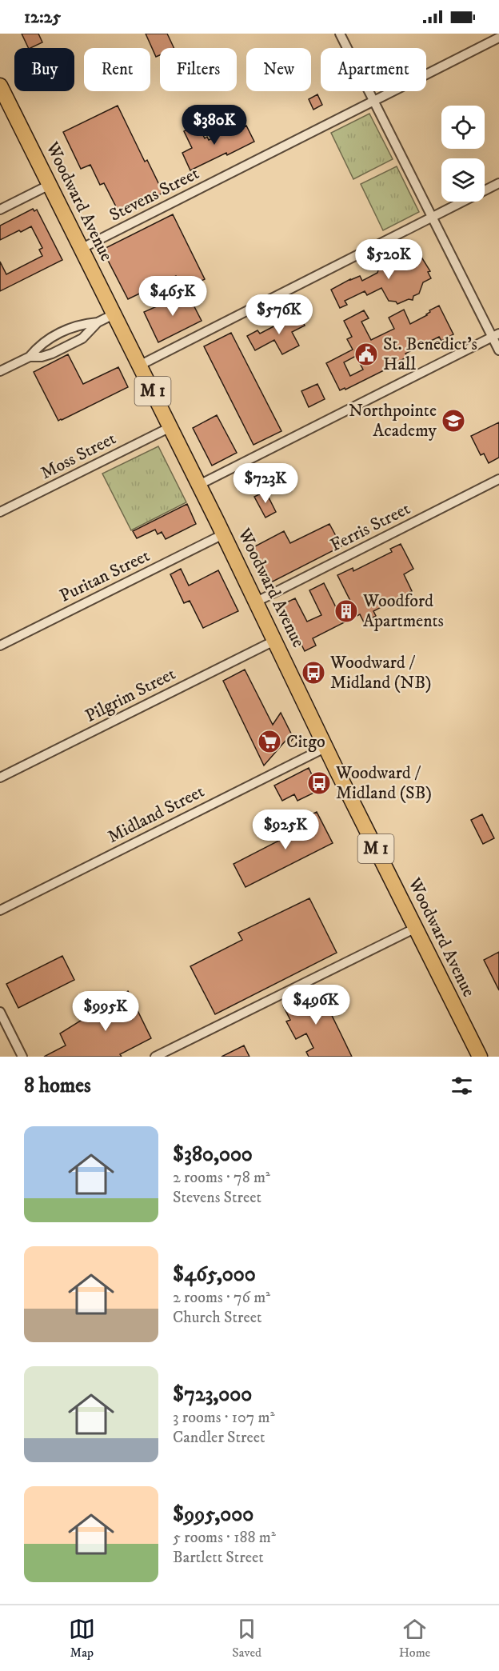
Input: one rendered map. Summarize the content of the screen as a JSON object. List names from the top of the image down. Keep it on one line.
{"streets":{"main road":["Woodward Avenue","M 1"],"street":["Stevens Street","Moss Street","Ferris Street","Puritan Street","Pilgrim Street","Midland Street"]},"crossings":[["Stevens Street","Woodward Avenue"],["Woodward Avenue","Moss Street"],["Woodward Avenue","Ferris Street"],["Woodward Avenue","Puritan Street"],["Woodward Avenue","Pilgrim Street"],["Woodward Avenue","Midland Street"]],"places":{"public building":["St. Benedict's Hall"],"school or university":["Northpointe Academy"],"building":["Woodford Apartments"],"bus stop":["Woodward / Midland (NB)","Woodward / Midland (SB)"],"supermarket":["Citgo"]},"page":{"status":"12:25","chip":["Buy","Rent","Filters","New","Apartment"],"price":["$380K","$520K","$465K","$576K","$723K","$925K","$496K","$995K"],"heading":"8 homes","list":[{"name":"$380,000","note":"2 rooms · 78 m² · Stevens Street"},{"name":"$465,000","note":"2 rooms · 76 m² · Church Street"},{"name":"$723,000","note":"3 rooms · 107 m² · Candler Street"},{"name":"$995,000","note":"5 rooms · 188 m² · Bartlett Street"}],"tabs":["Map","Saved","Home"]}}
